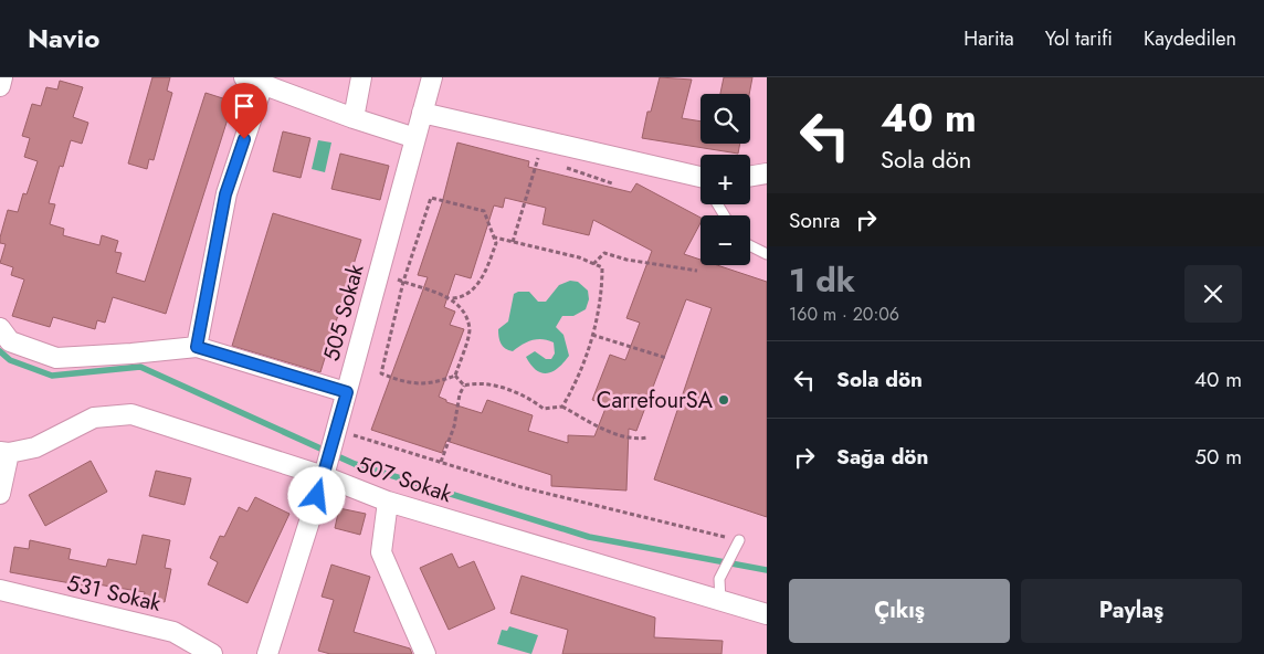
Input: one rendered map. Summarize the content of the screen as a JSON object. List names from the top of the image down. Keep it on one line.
{"streets":{"street":["505 Sokak","507 Sokak","531 Sokak"]},"crossings":[["505 Sokak","507 Sokak"]],"places":["CarrefourSA"],"page":{"header":"Navio","nav":["Harita","Yol tarifi","Kaydedilen"],"turn":["40 m","Sola dön"],"map_buttons":["+","−"],"then":"Sonra","heading":["1 dk","160 m · 20:06"],"list":[{"name":"Sola dön","value":"40 m"},{"name":"Sağa dön","value":"50 m"}],"buttons":["Çıkış","Paylaş"]}}
